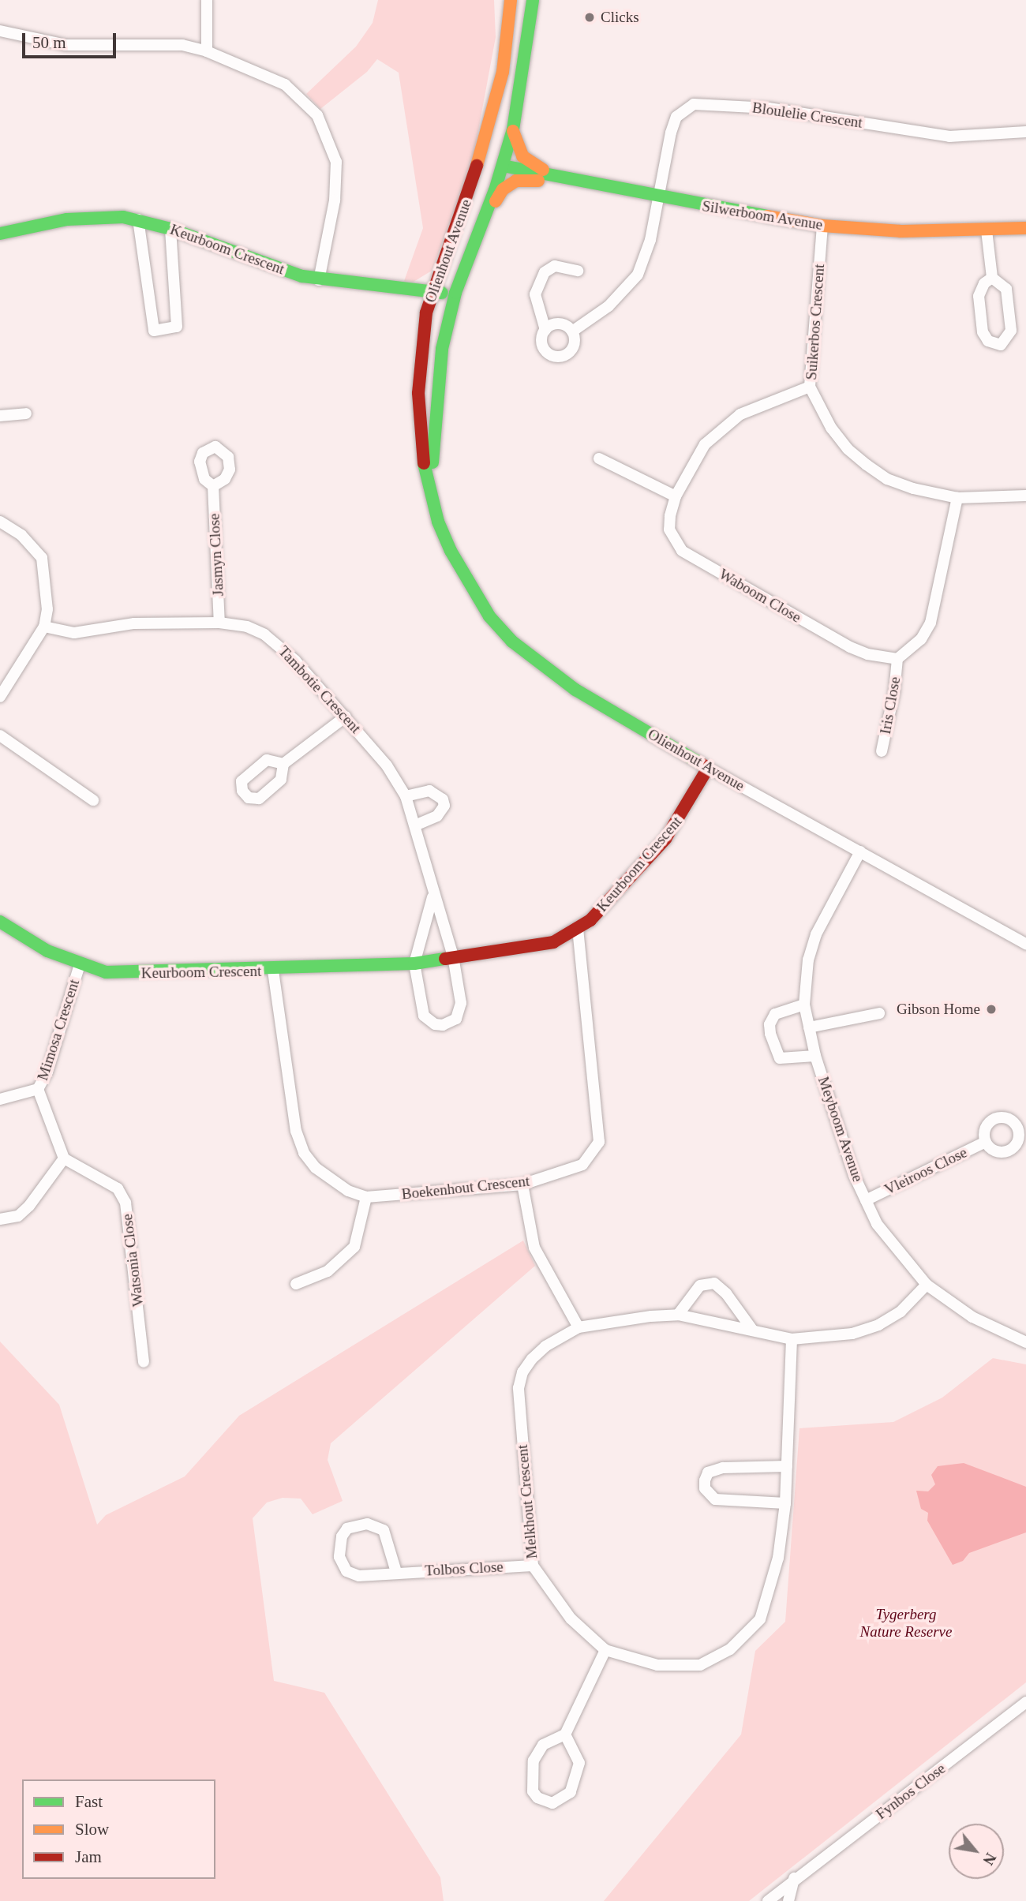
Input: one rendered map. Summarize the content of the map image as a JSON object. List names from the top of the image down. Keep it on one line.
{"streets":{"street":["Bloulelie Crescent","Silwerboom Avenue","Keurboom Crescent","Olienhout Avenue","Suikerbos Crescent","Jasmyn Close","Waboom Close","Tambotie Crescent","Iris Close","Mimosa Crescent","Meyboom Avenue","Vleiroos Close","Boekenhout Crescent","Watsonia Close","Melkhout Crescent","Tolbos Close","Fynbos Close"]},"crossings":[["Bloulelie Crescent","Silwerboom Avenue"],["Silwerboom Avenue","Olienhout Avenue"],["Silwerboom Avenue","Suikerbos Crescent"],["Keurboom Crescent","Olienhout Avenue"],["Keurboom Crescent","Tambotie Crescent"],["Keurboom Crescent","Mimosa Crescent"],["Keurboom Crescent","Boekenhout Crescent"],["Olienhout Avenue","Meyboom Avenue"],["Suikerbos Crescent","Waboom Close"],["Jasmyn Close","Tambotie Crescent"],["Waboom Close","Iris Close"],["Meyboom Avenue","Vleiroos Close"],["Meyboom Avenue","Melkhout Crescent"],["Melkhout Crescent","Tolbos Close"]],"parks":["Tygerberg Nature Reserve"],"places":["Clicks","Gibson Home"],"legend":["Fast","Slow","Jam"],"scale_bar":"50 m","north":"bottom right"}
